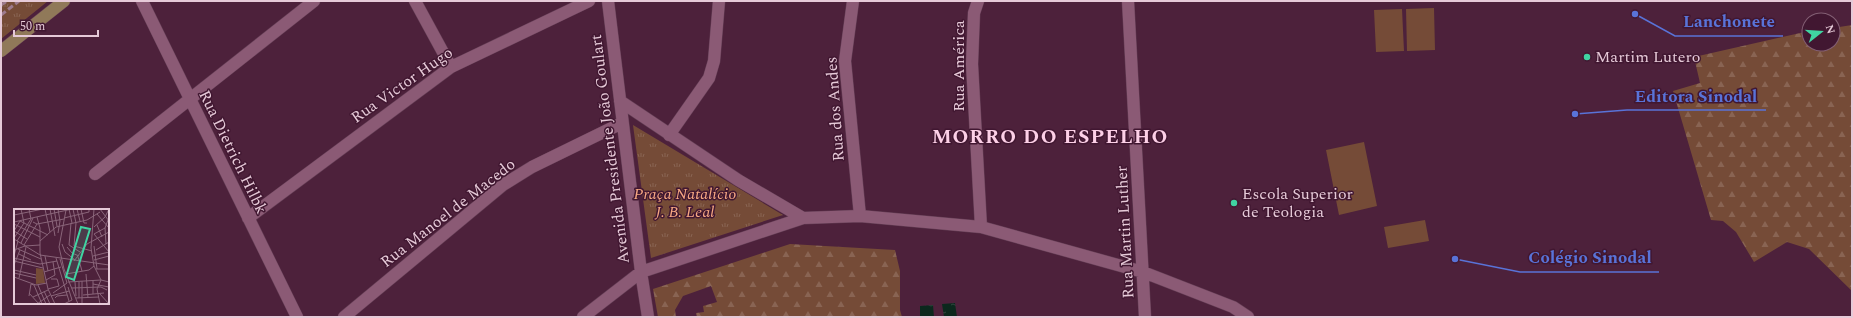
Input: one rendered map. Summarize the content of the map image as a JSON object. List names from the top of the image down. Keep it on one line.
{"streets":{"street":["Rua América","Rua Victor Hugo","Rua dos Andes","Avenida Presidente João Goulart","Rua Dietrich Hilbk","Rua Manoel de Macedo","Rua Martin Luther"]},"crossings":[["Rua Victor Hugo","Rua Dietrich Hilbk"],["Avenida Presidente João Goulart","Rua Manoel de Macedo"]],"districts":["MORRO DO ESPELHO"],"parks":["Praça Natalício J. B. Leal"],"places":["Lanchonete","Martim Lutero","Editora Sinodal","Escola Superior de Teologia","Colégio Sinodal"],"scale_bar":"50 m","north":"right"}
